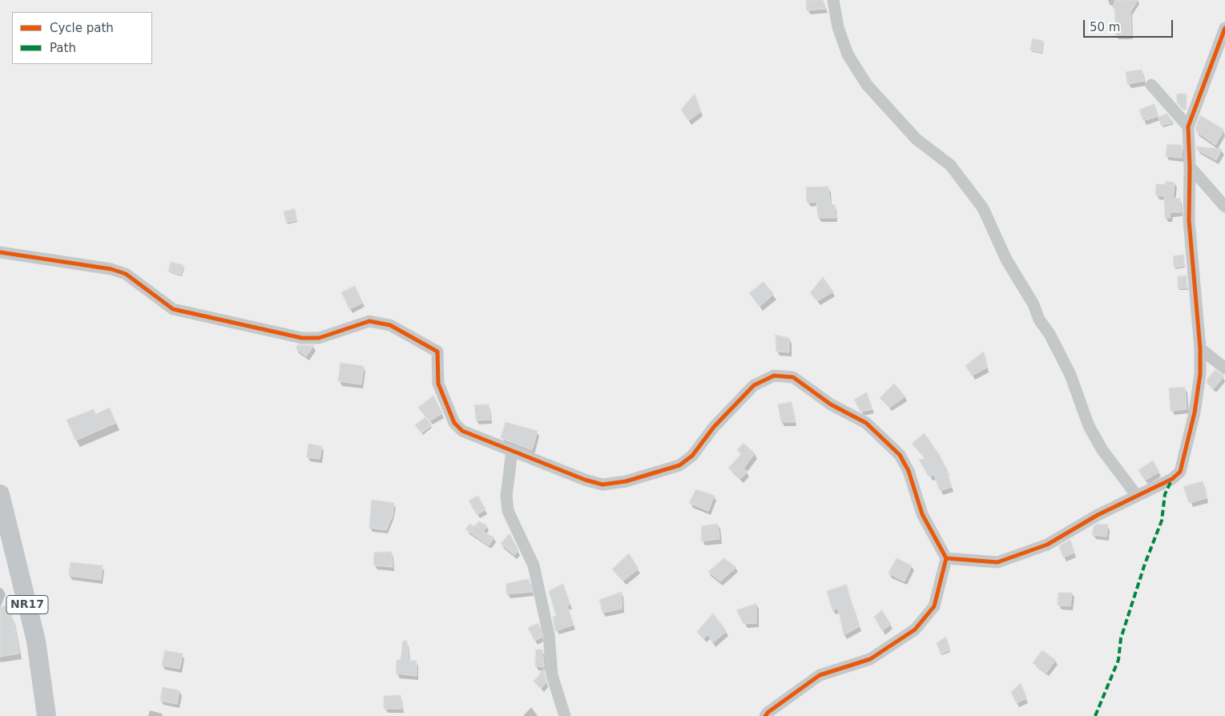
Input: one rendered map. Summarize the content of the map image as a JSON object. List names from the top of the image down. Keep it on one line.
{"streets":{"main road":["NR17"]},"legend":["Cycle path","Path"],"scale_bar":"50 m"}
